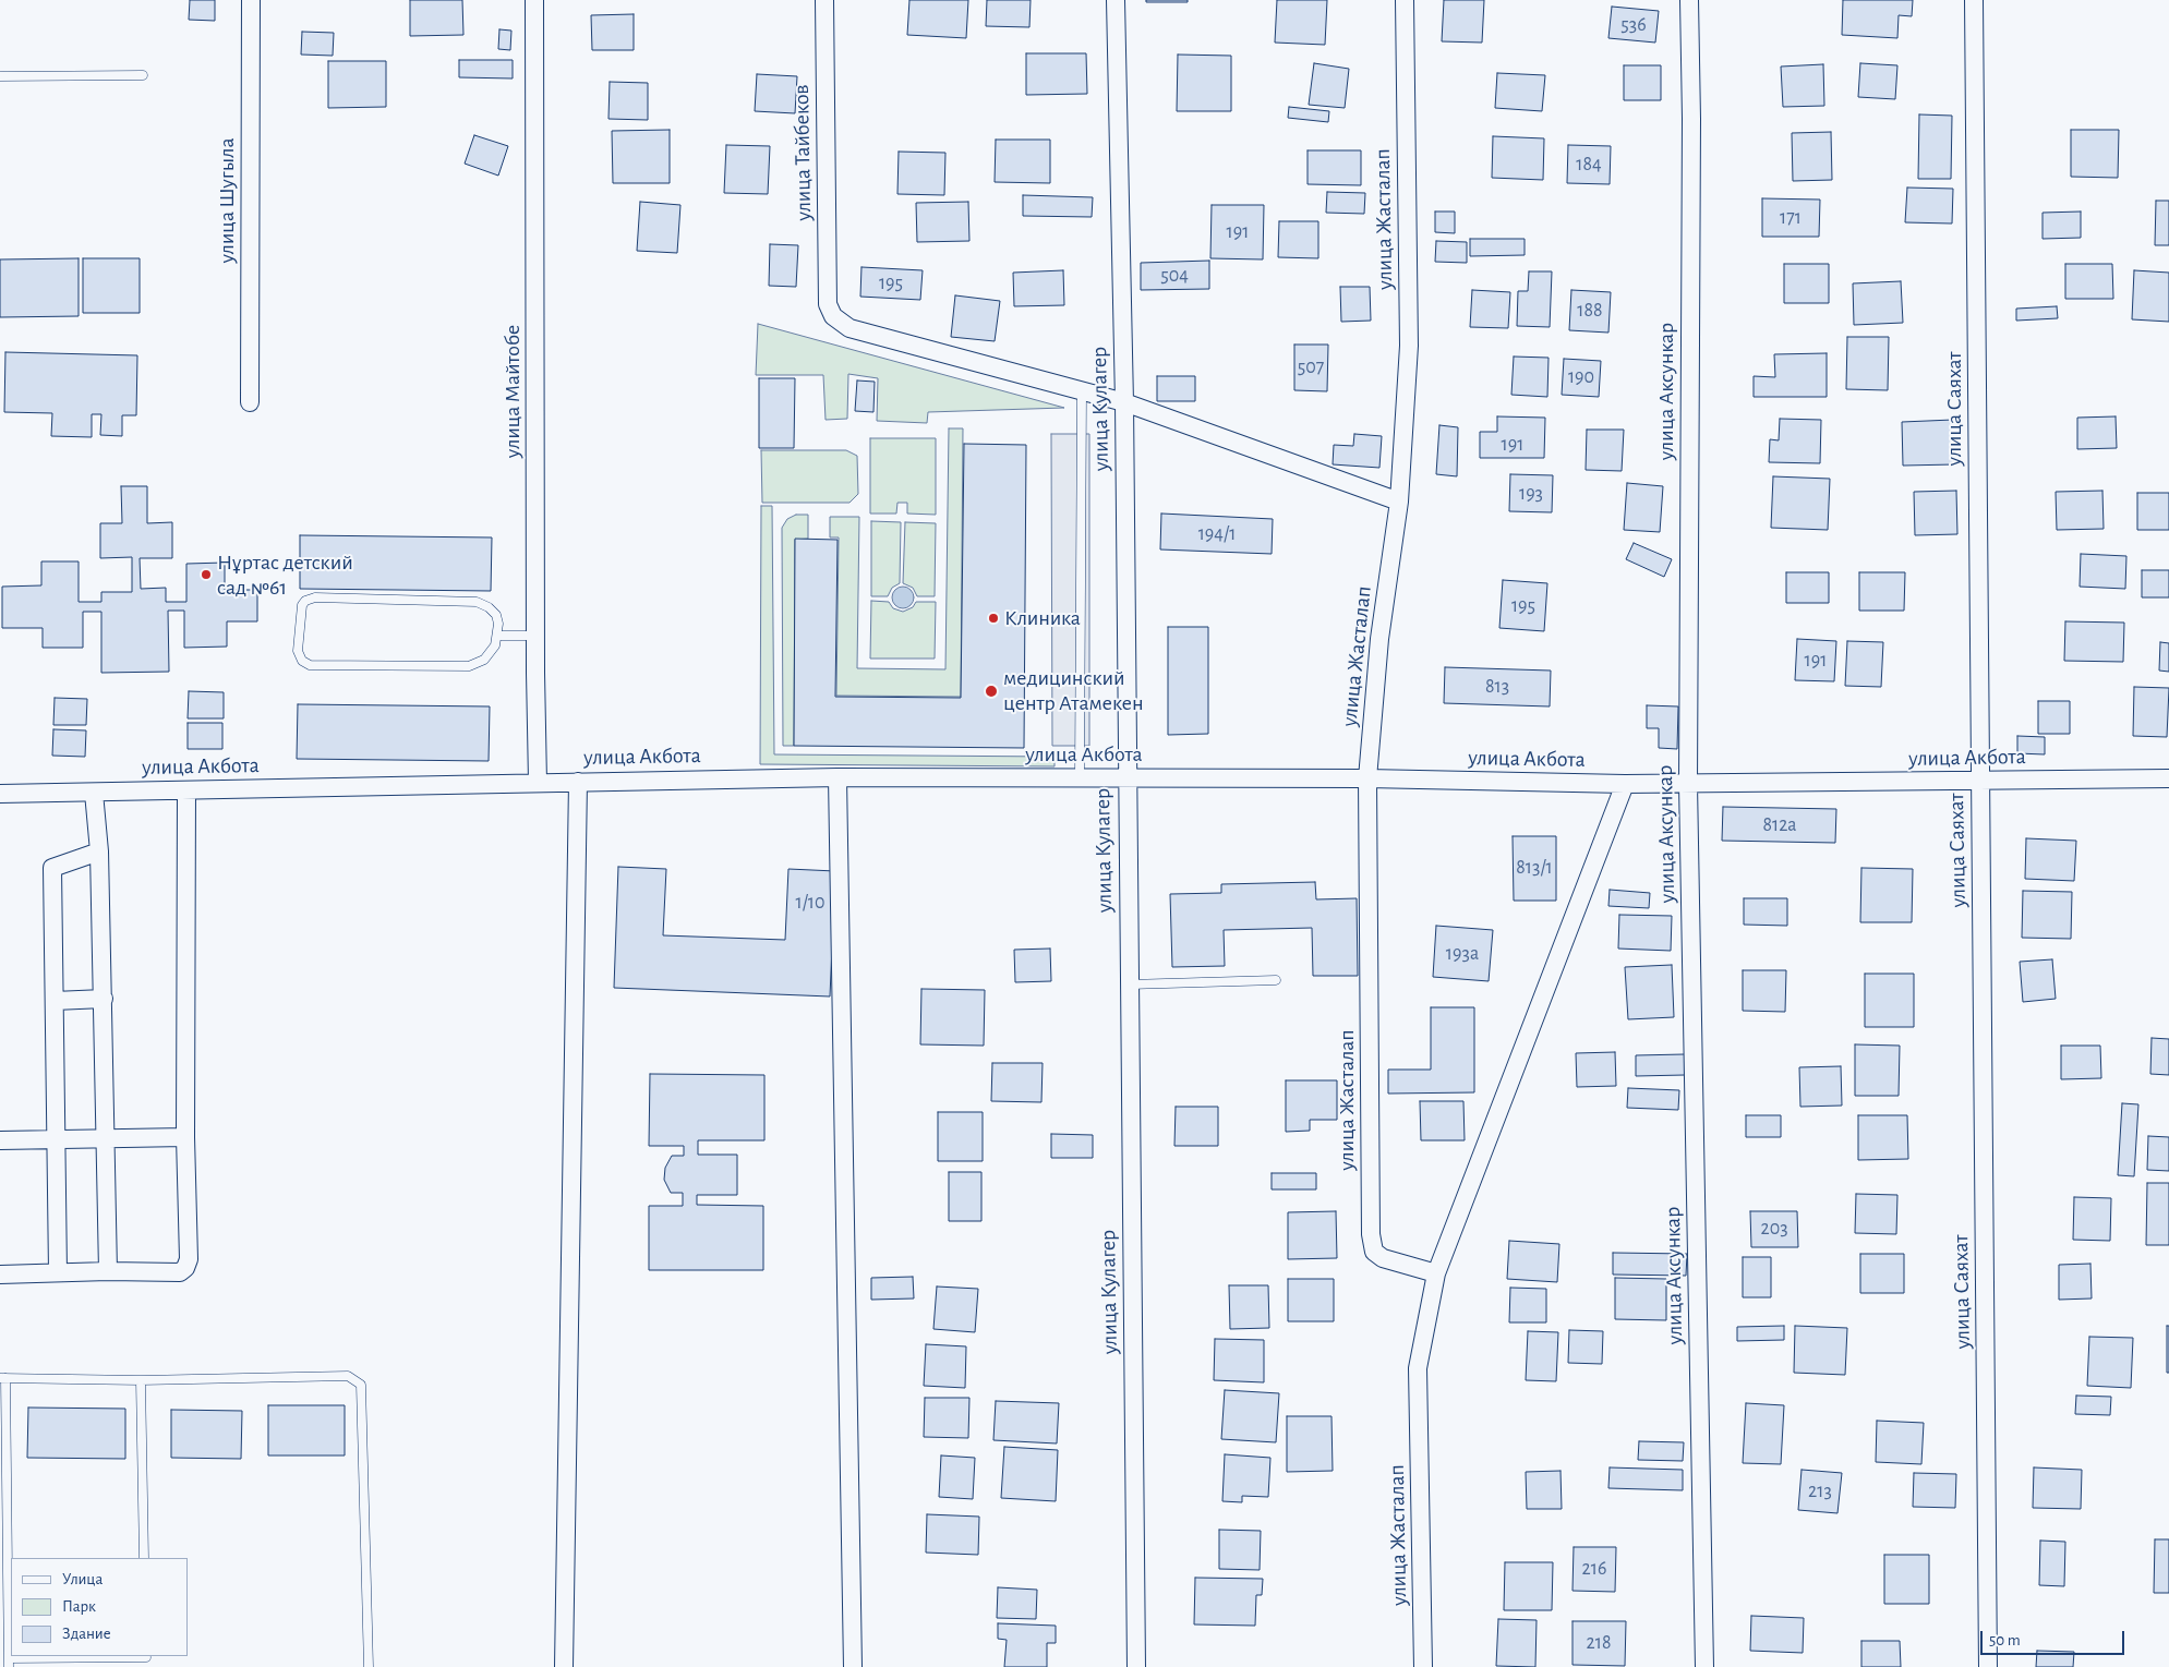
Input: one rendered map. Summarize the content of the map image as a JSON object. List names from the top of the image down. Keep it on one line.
{"streets":{"street":["улица Тайбеков","улица Шугыла","улица Жасталап","улица Майтобе","улица Аксункар","улица Кулагер","улица Саяхат","улица Акбота"]},"crossings":[["улица Жасталап","улица Акбота"],["улица Майтобе","улица Акбота"],["улица Аксункар","улица Акбота"],["улица Кулагер","улица Акбота"],["улица Саяхат","улица Акбота"]],"places":["Нұртас детский сад №61","Клиника","медицинский центр Атамекен"],"house_numbers":["536","184","171","191","504","195","188","507","190","191","193","194/1","195","191","813","812а","813/1","1/10","193а","203","213","216","218"],"legend":["Улица","Парк","Здание"],"scale_bar":"50 m"}
